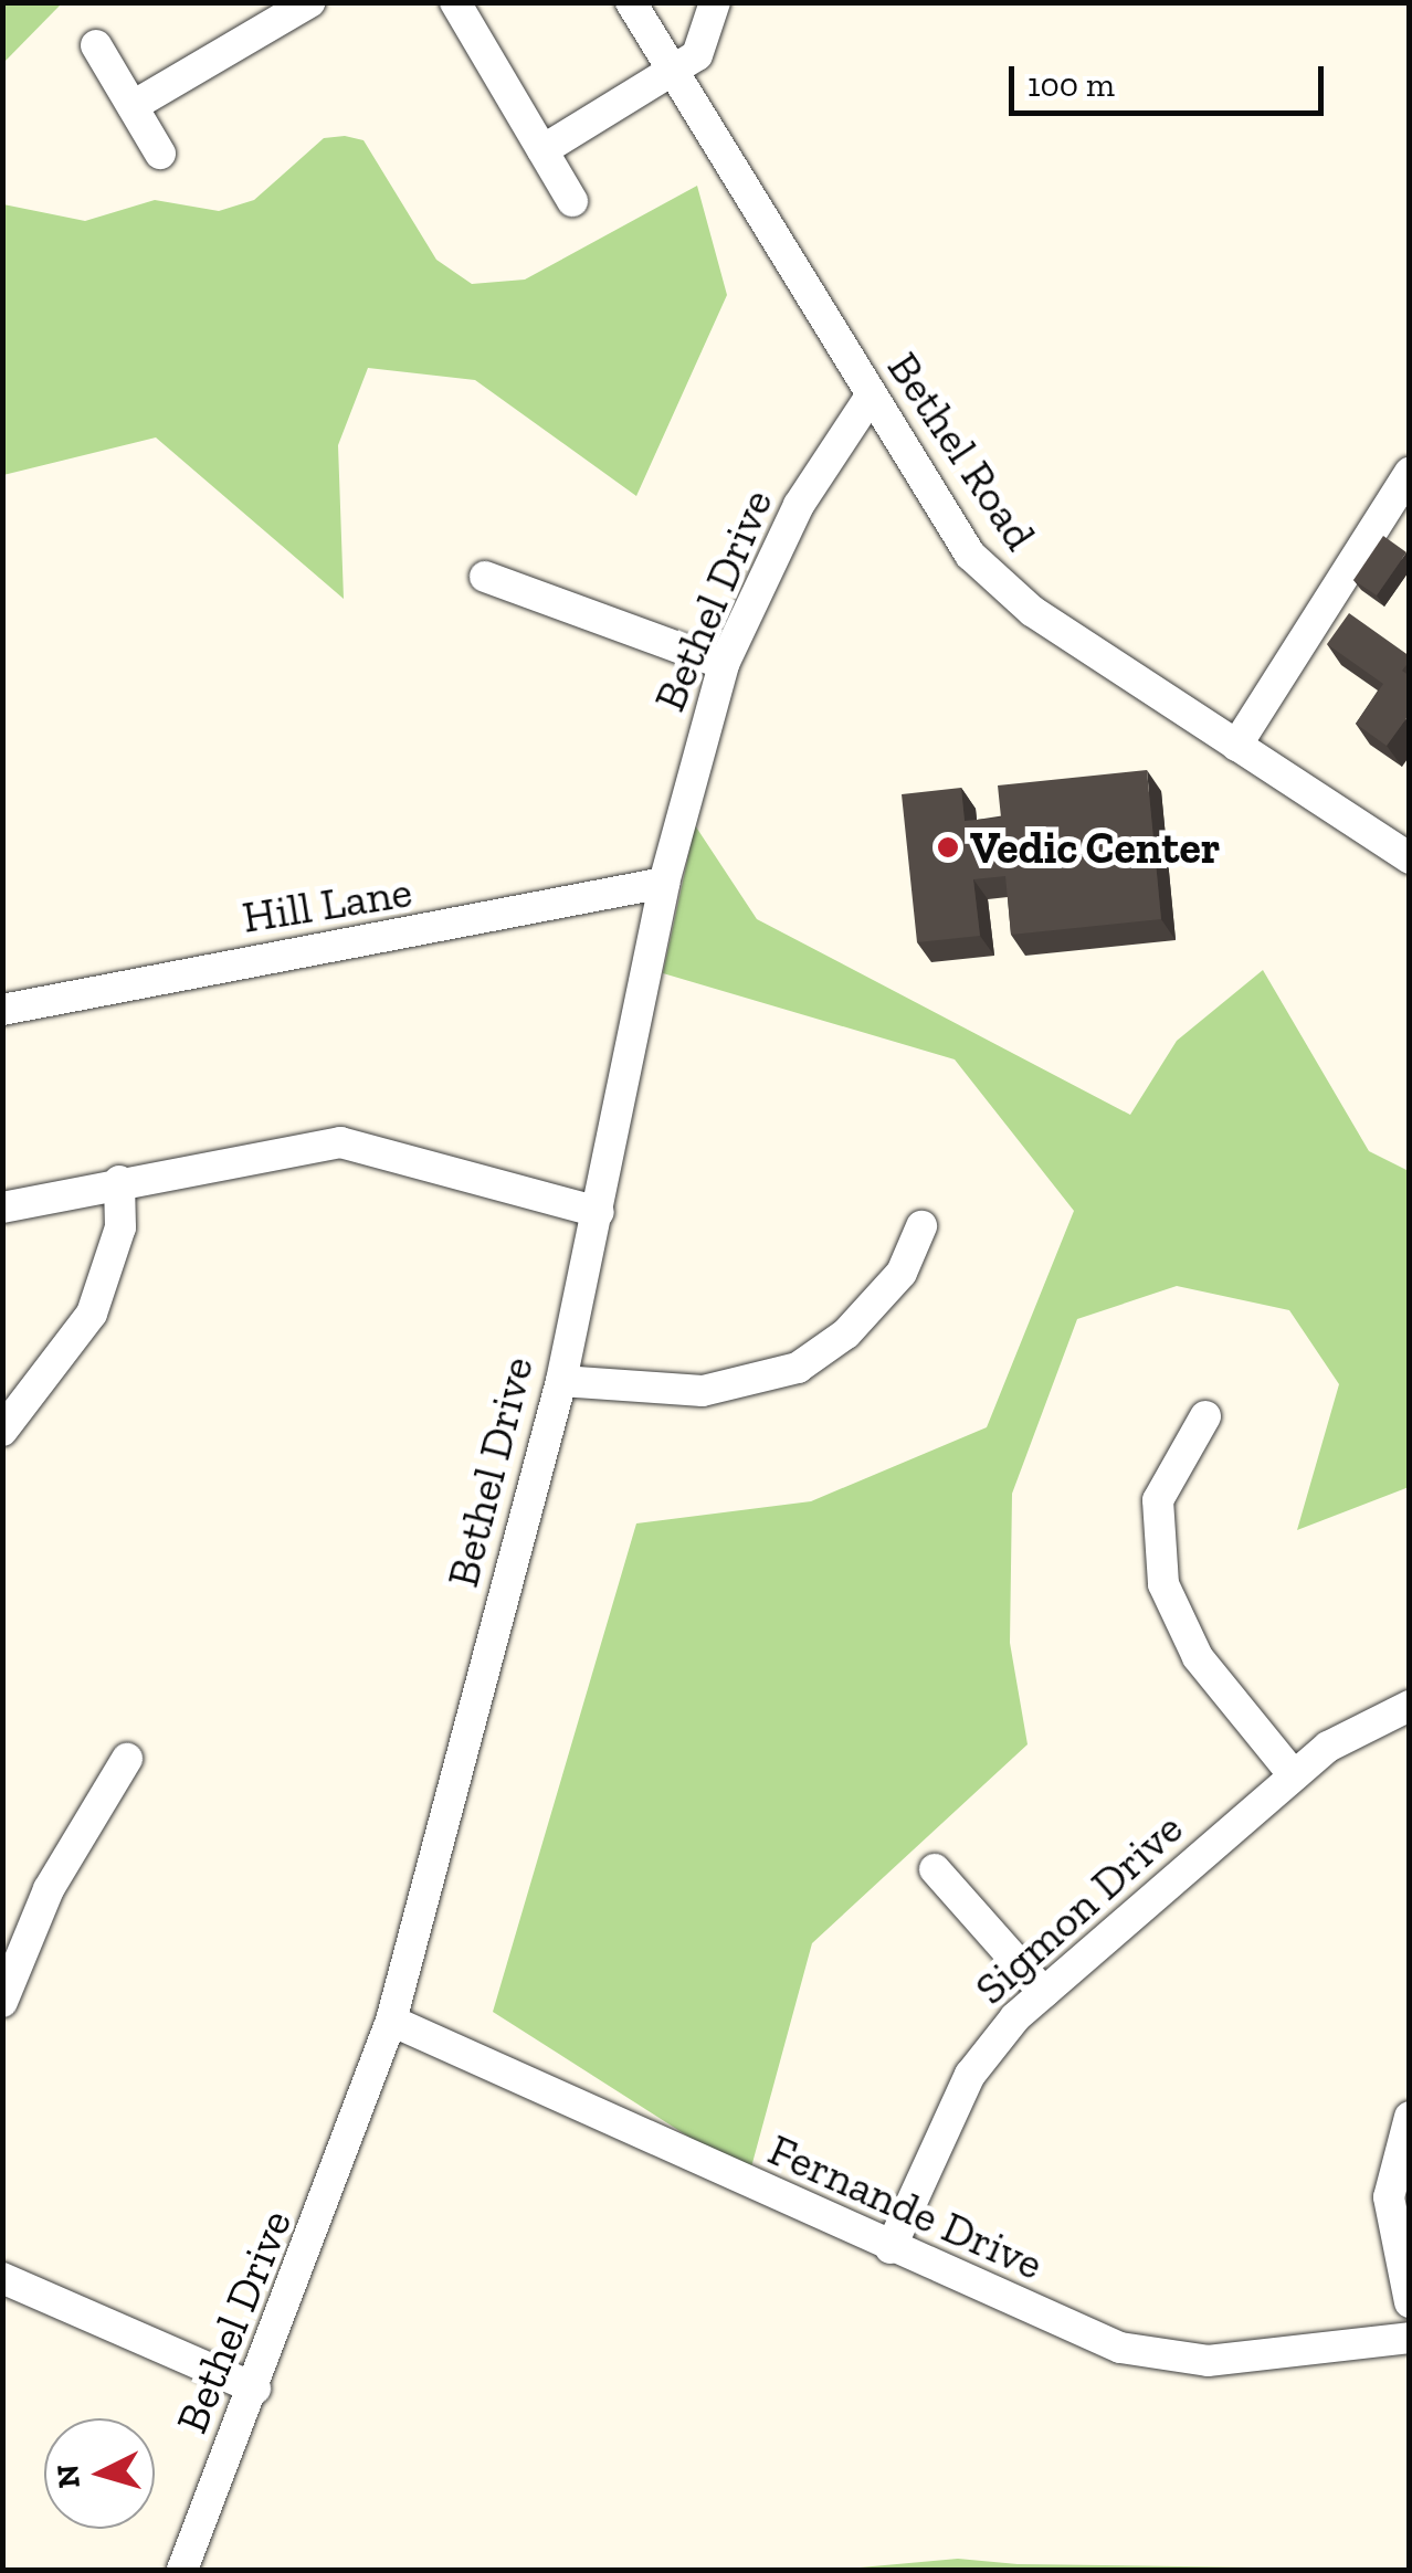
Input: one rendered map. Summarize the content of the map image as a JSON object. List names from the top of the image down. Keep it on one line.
{"streets":{"street":["Bethel Road","Bethel Drive","Hill Lane","Sigmon Drive","Fernande Drive"]},"crossings":[["Bethel Road","Bethel Drive"],["Bethel Drive","Hill Lane"],["Bethel Drive","Fernande Drive"],["Sigmon Drive","Fernande Drive"]],"places":["Vedic Center"],"scale_bar":"100 m","north":"left"}
